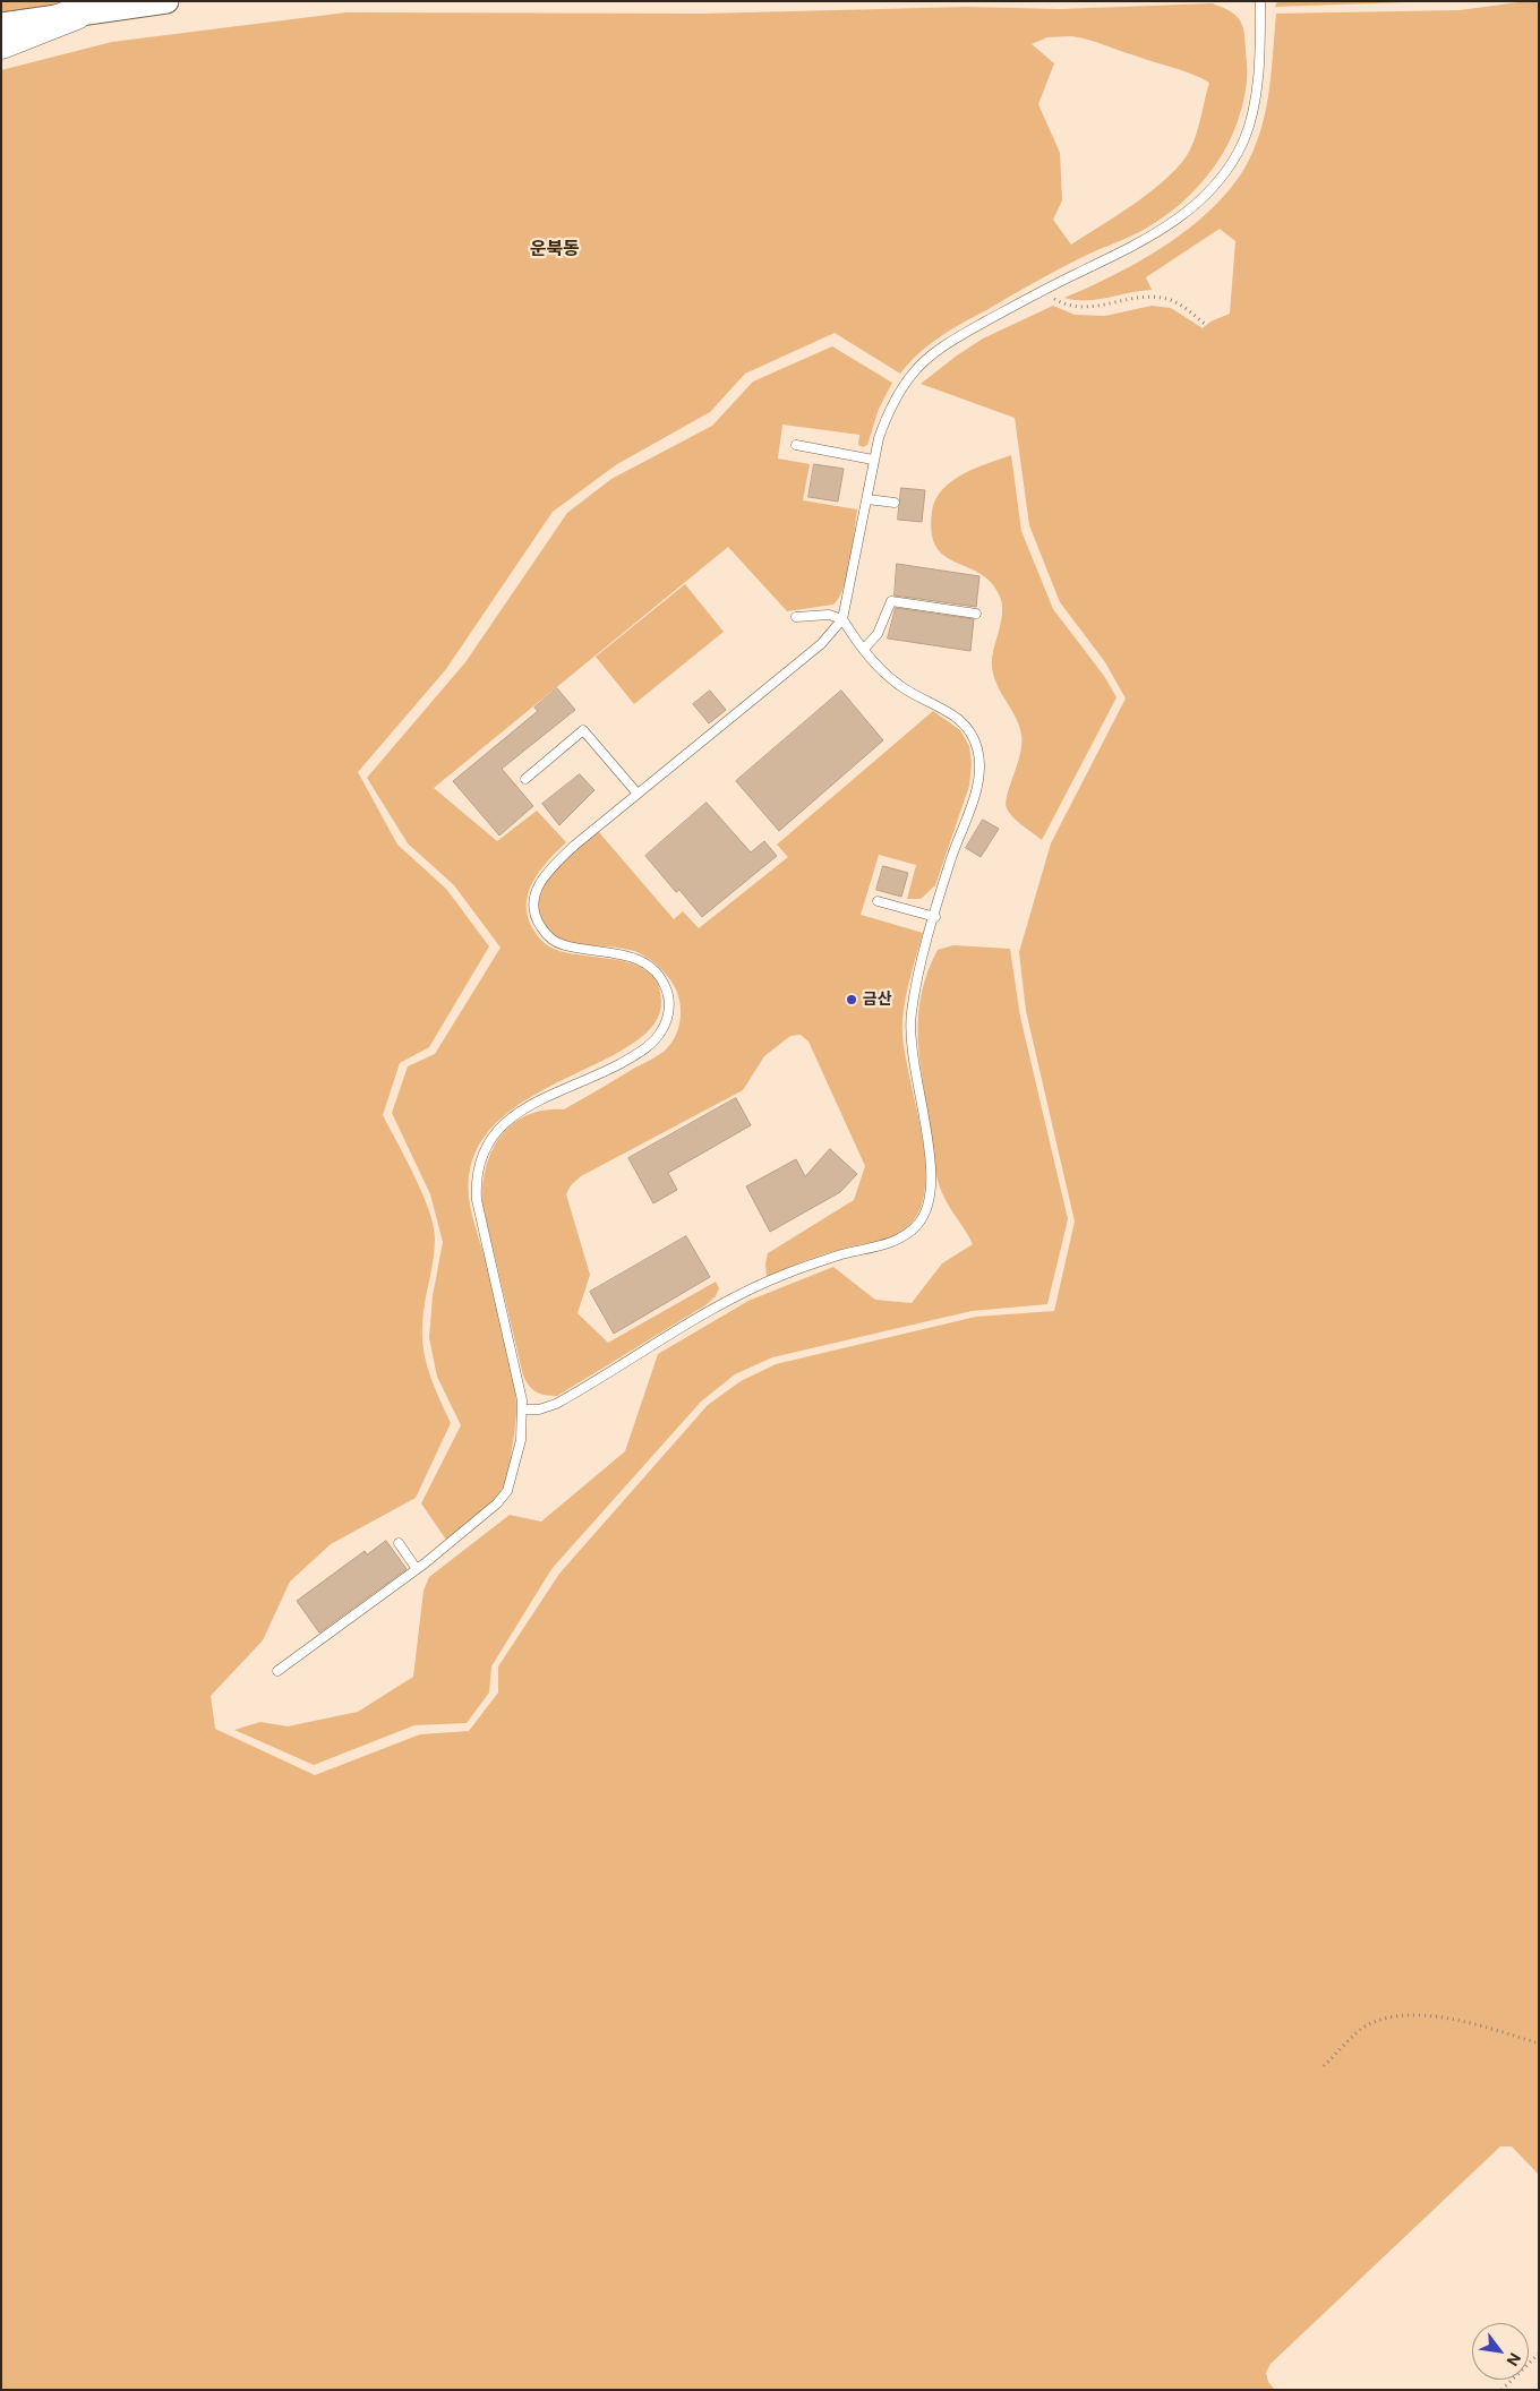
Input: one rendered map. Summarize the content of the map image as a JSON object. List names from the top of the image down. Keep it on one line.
{"districts":["운북동"],"places":["금산"],"north":"bottom right"}
